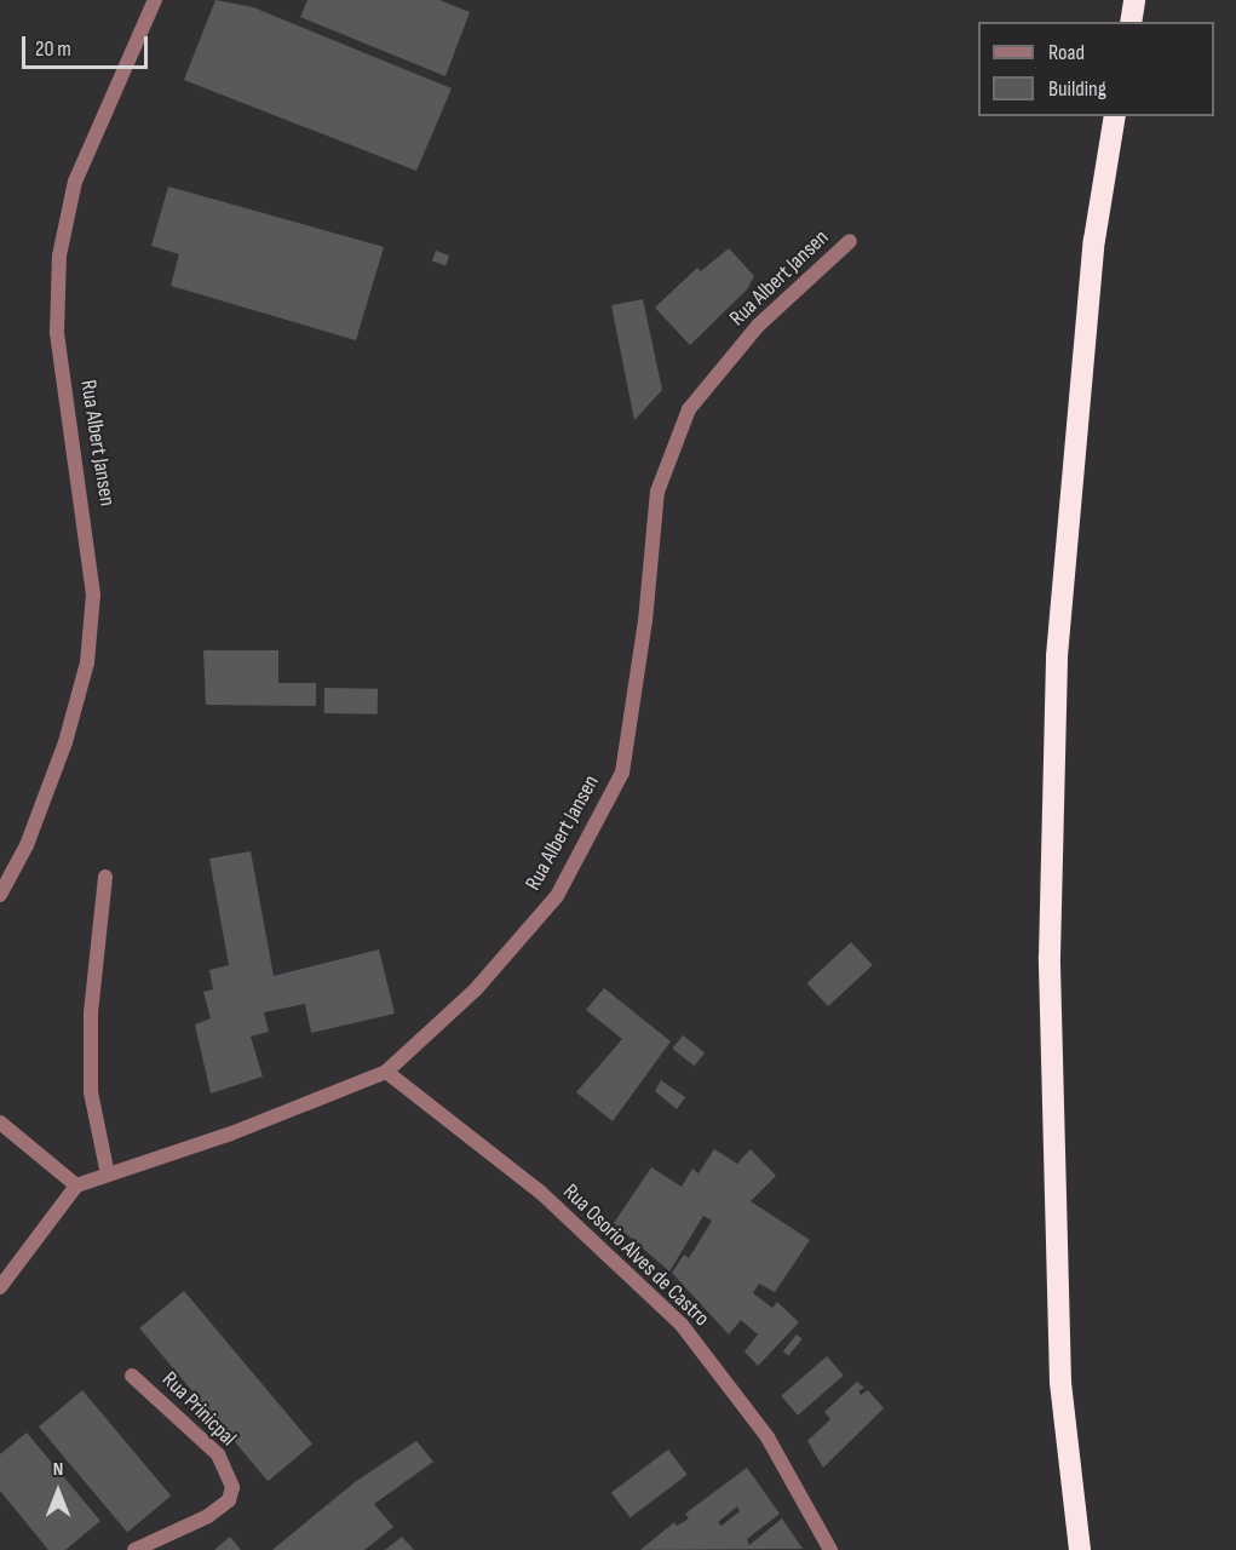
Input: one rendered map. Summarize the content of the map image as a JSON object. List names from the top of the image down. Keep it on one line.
{"streets":{"street":["Rua Albert Jansen","Rua Osorio Alves de Castro","Rua Prinicpal"]},"crossings":[["Rua Albert Jansen","Rua Osorio Alves de Castro"]],"legend":["Road","Building"],"scale_bar":"20 m","north":"top"}
